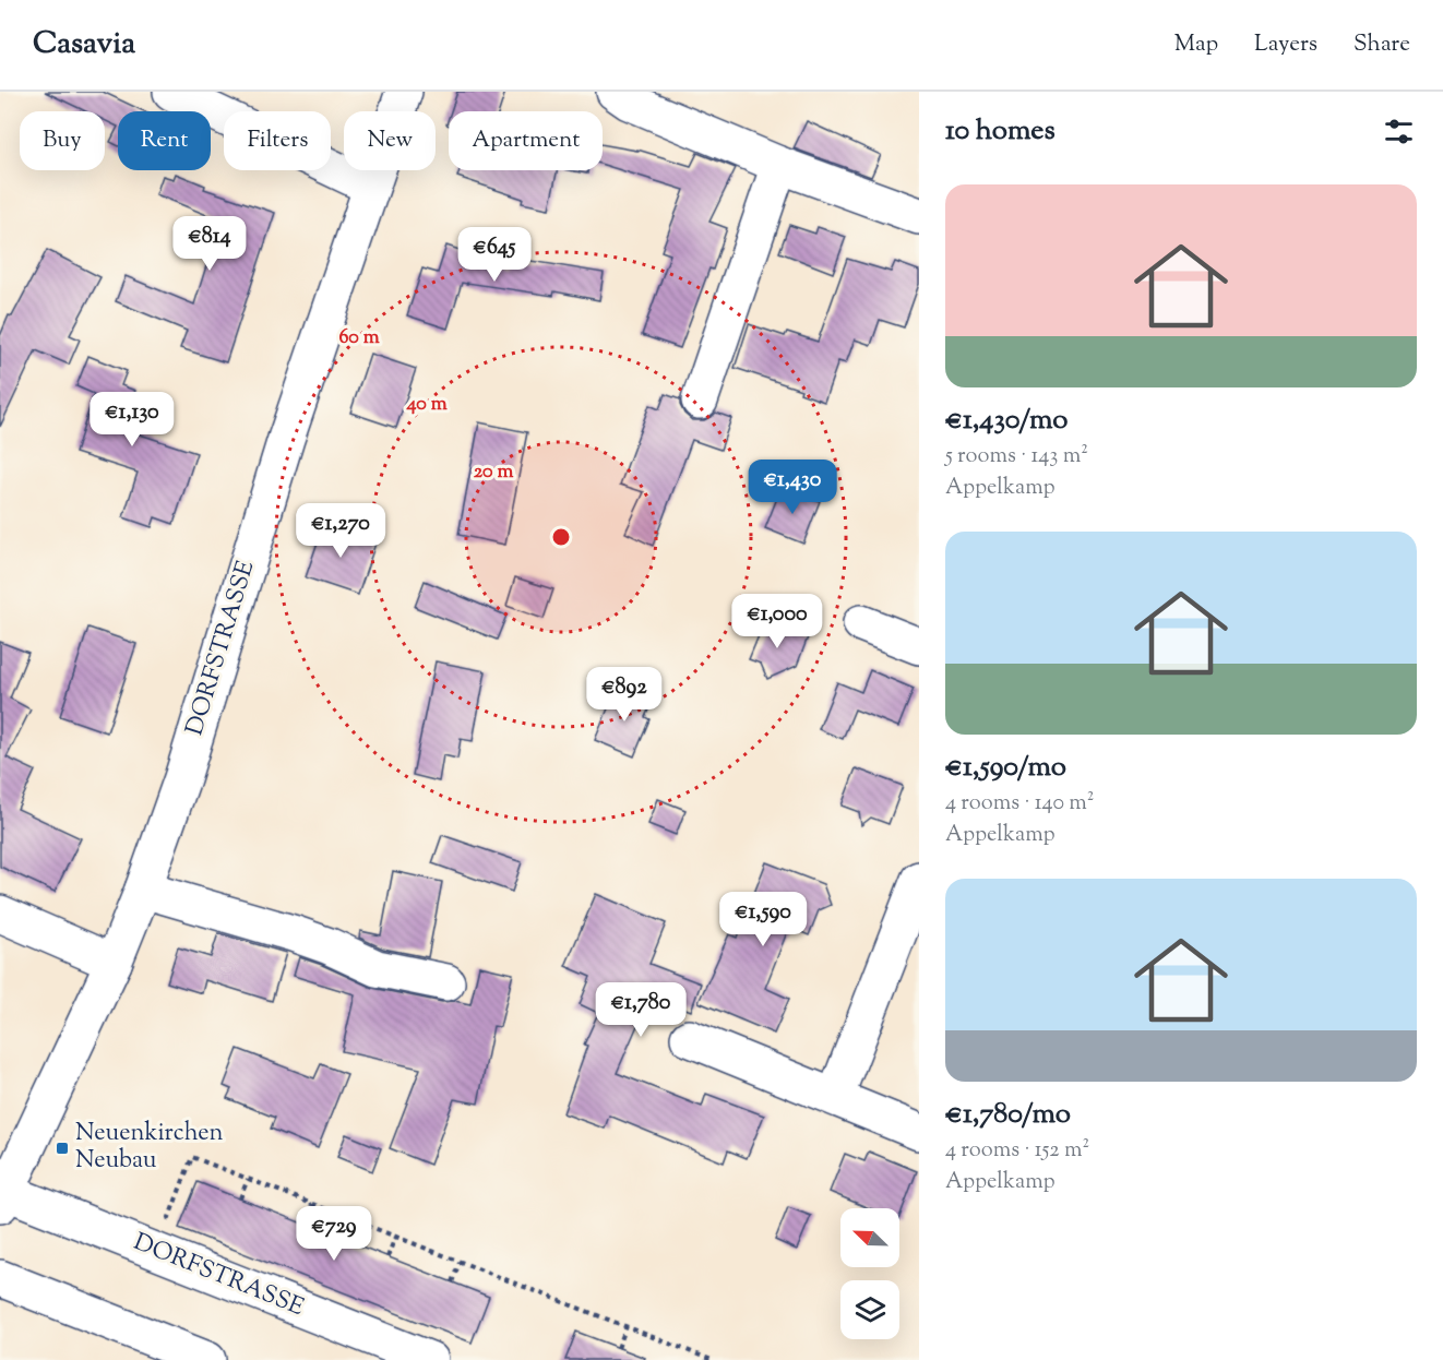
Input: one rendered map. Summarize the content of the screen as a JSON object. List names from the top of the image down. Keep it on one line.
{"streets":{"street":["DORFSTRASSE"]},"places":{"transit":["Neuenkirchen Neubau"]},"north":"top left","page":{"header":"Casavia","nav":["Map","Layers","Share"],"heading":"10 homes","chip":["Buy","Rent","Filters","New","Apartment"],"list":[{"name":"€1,430/mo","note":"5 rooms · 143 m² · Appelkamp"},{"name":"€1,590/mo","note":"4 rooms · 140 m² · Appelkamp"},{"name":"€1,780/mo","note":"4 rooms · 152 m² · Appelkamp"}],"price":["€814","€645","€1,130","€1,430","€1,270","€1,000","€892","€1,590","€1,780","€729"]},"rings":["60 m","40 m","20 m"]}
